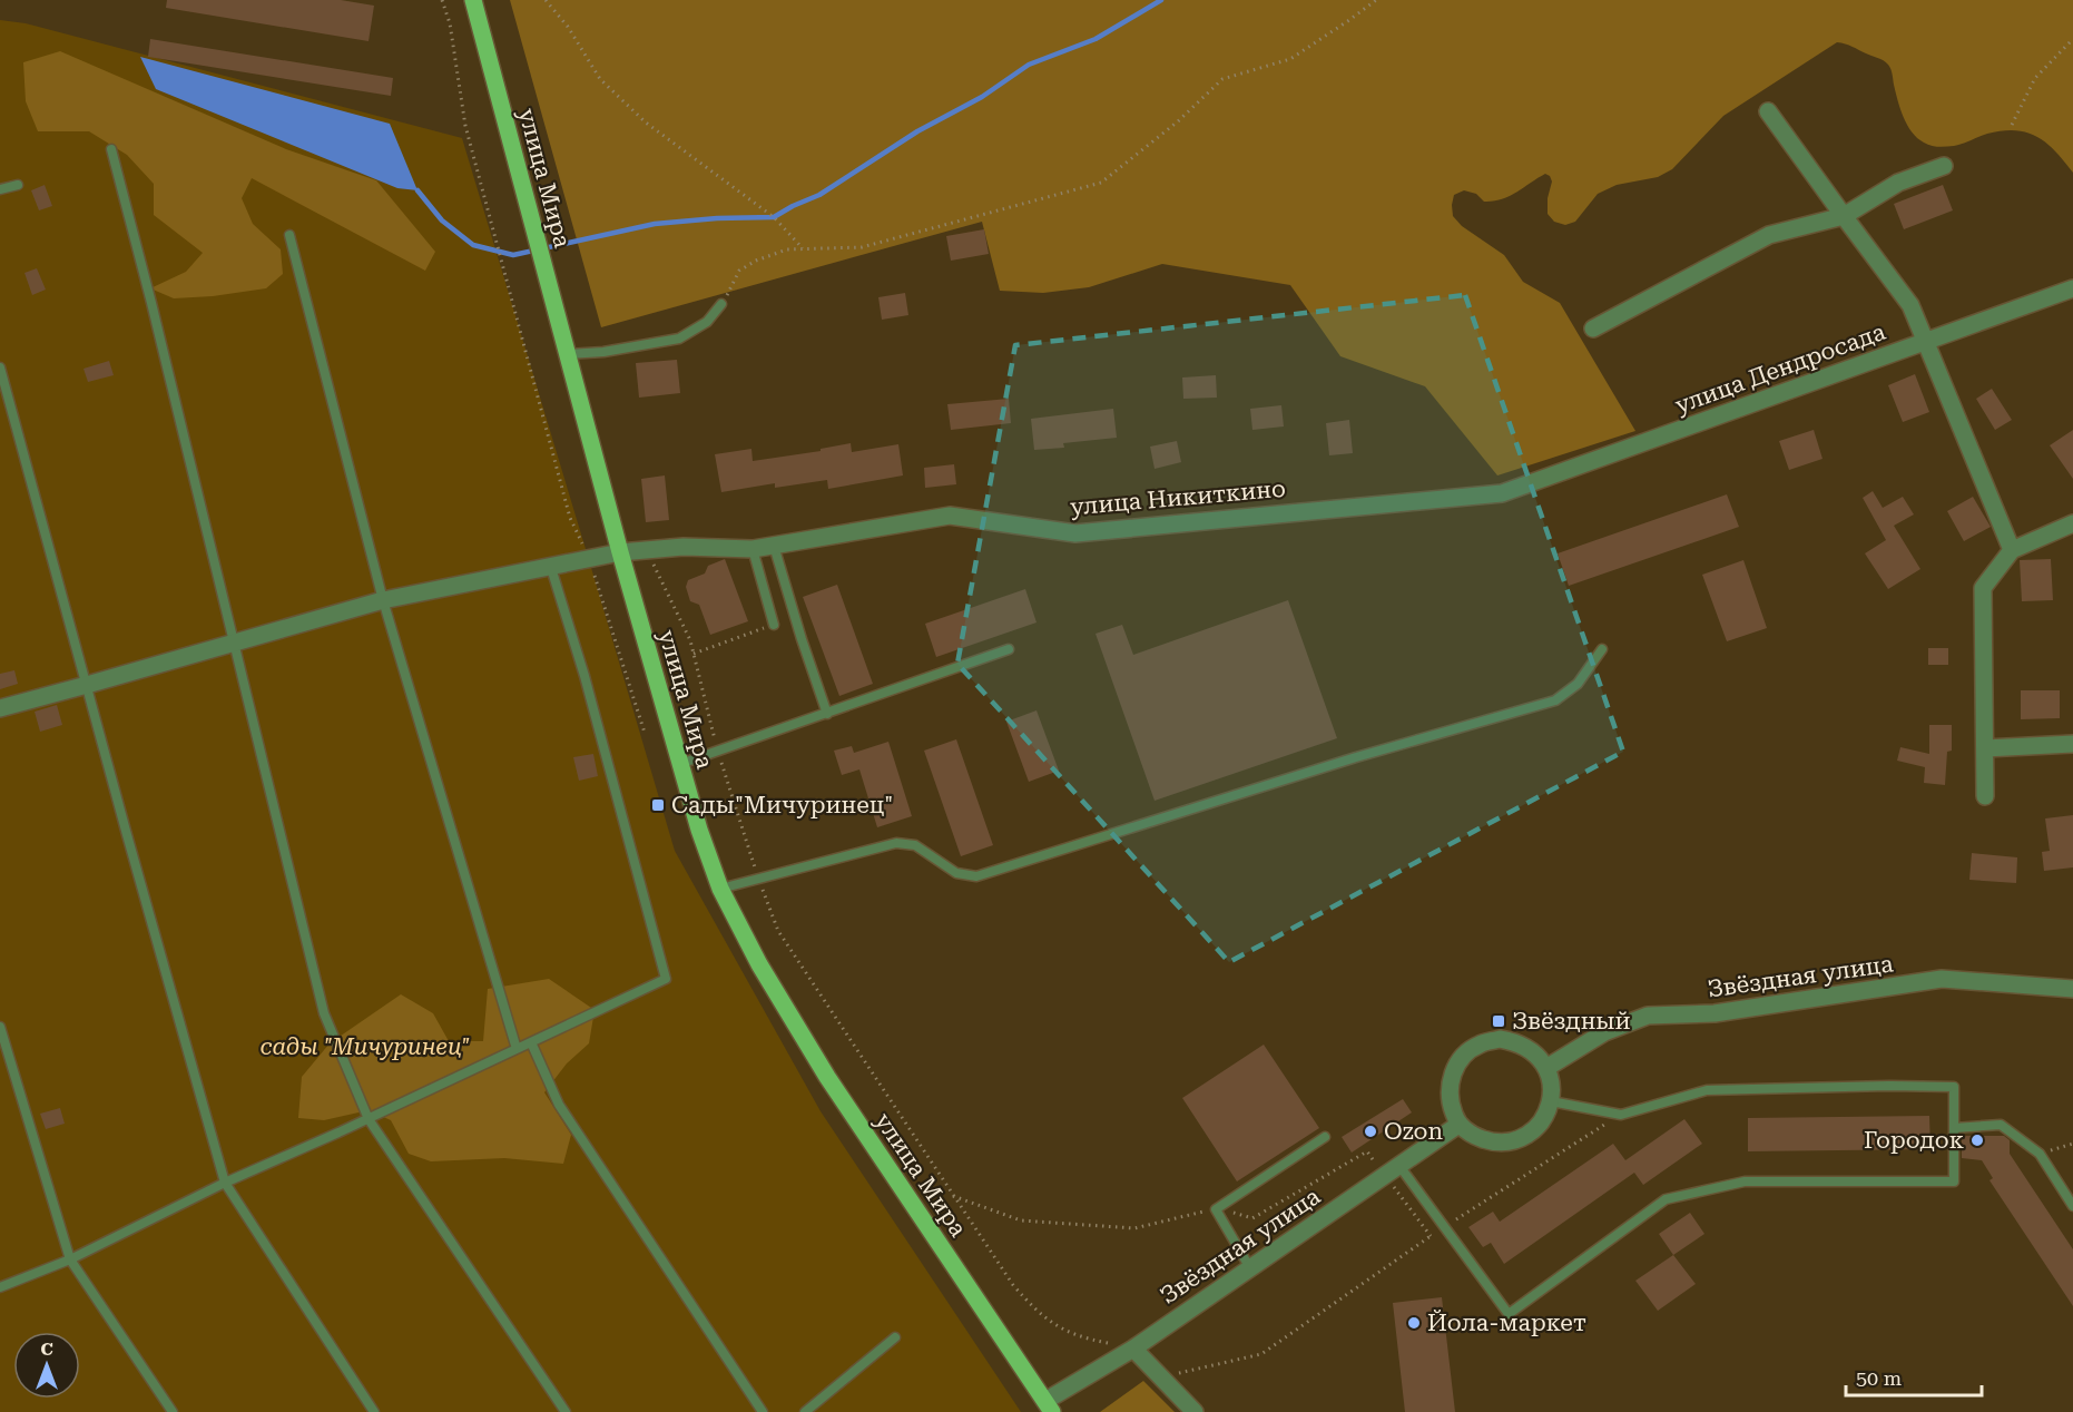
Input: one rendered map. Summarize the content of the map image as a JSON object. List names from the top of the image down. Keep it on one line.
{"streets":{"main road":["улица Мира"],"street":["улица Дендросада","улица Никиткино","Звёздная улица"]},"crossings":[["улица Мира","улица Никиткино"],["улица Мира","Звёздная улица"],["улица Дендросада","улица Никиткино"]],"parks":["сады \"Мичуринец\""],"places":{"transit":["Сады\"Мичуринец\"","Звёздный"],"other":["Ozon","Городок","Йола-маркет"]},"scale_bar":"50 m","north":"top"}
